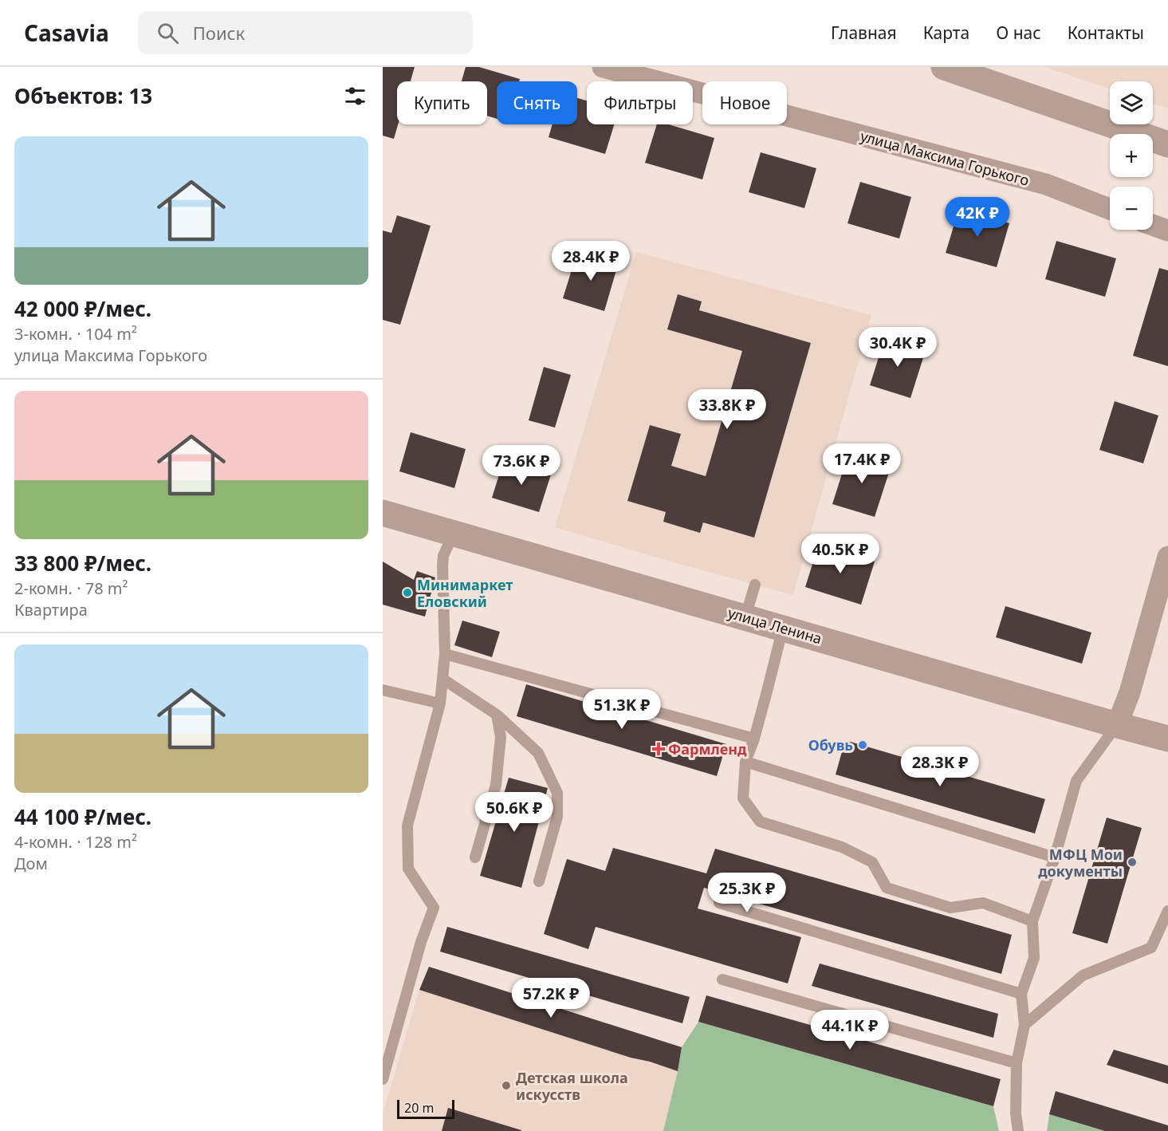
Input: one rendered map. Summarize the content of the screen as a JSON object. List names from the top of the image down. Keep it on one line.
{"streets":{"street":["улица Максима Горького","улица Ленина"]},"places":{"other":["Минимаркет Еловский","Обувь","МФЦ Мои документы","Детская школа искусств"],"health":["Фармленд"]},"scale_bar":"20 m","page":{"header":"Casavia","search":"Поиск","nav":["Главная","Карта","О нас","Контакты"],"heading":"Объектов: 13","map_buttons":["+","−"],"chip":["Купить","Снять","Фильтры","Новое"],"list":[{"name":"42 000 ₽/мес.","note":"3-комн. · 104 m² · улица Максима Горького"},{"name":"33 800 ₽/мес.","note":"2-комн. · 78 m² · Квартира"},{"name":"44 100 ₽/мес.","note":"4-комн. · 128 m² · Дом"}],"price":["42K ₽","28.4K ₽","30.4K ₽","33.8K ₽","17.4K ₽","73.6K ₽","40.5K ₽","51.3K ₽","28.3K ₽","50.6K ₽","25.3K ₽","57.2K ₽","44.1K ₽"],"scale":"20 m"}}
